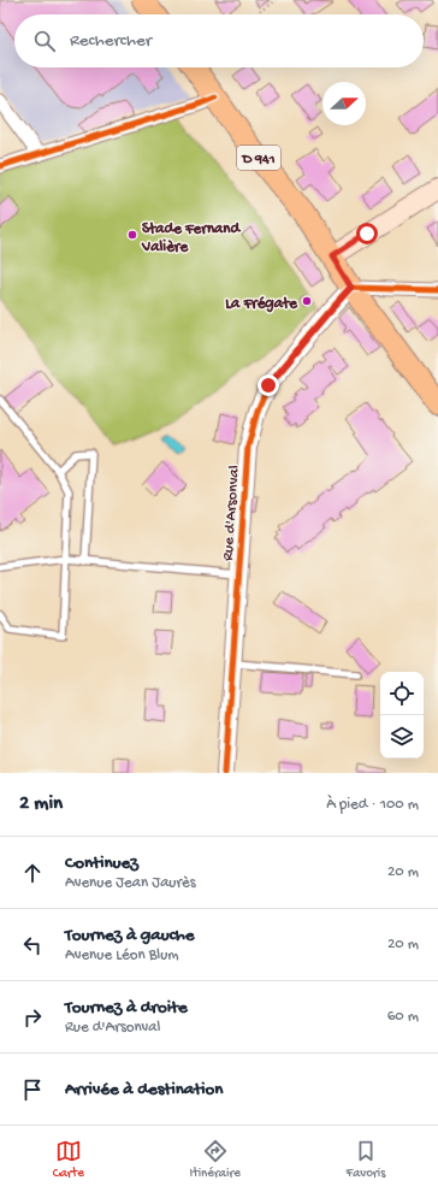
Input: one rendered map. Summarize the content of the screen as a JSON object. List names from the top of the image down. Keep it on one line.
{"streets":{"main road":["D 941"],"street":["Rue d'Arsonval"]},"crossings":[["D 941","Rue d'Arsonval"]],"places":["Stade Fernand Valière","La Frégate"],"north":"right","page":{"search":"Rechercher","heading":["2 min","À pied · 100 m"],"list":[["Continuez","Avenue Jean Jaurès","20 m"],["Tournez à gauche","Avenue Léon Blum","20 m"],["Tournez à droite","Rue d'Arsonval","60 m"],"Arrivée à destination"],"nav":["Carte","Itinéraire","Favoris"]}}
